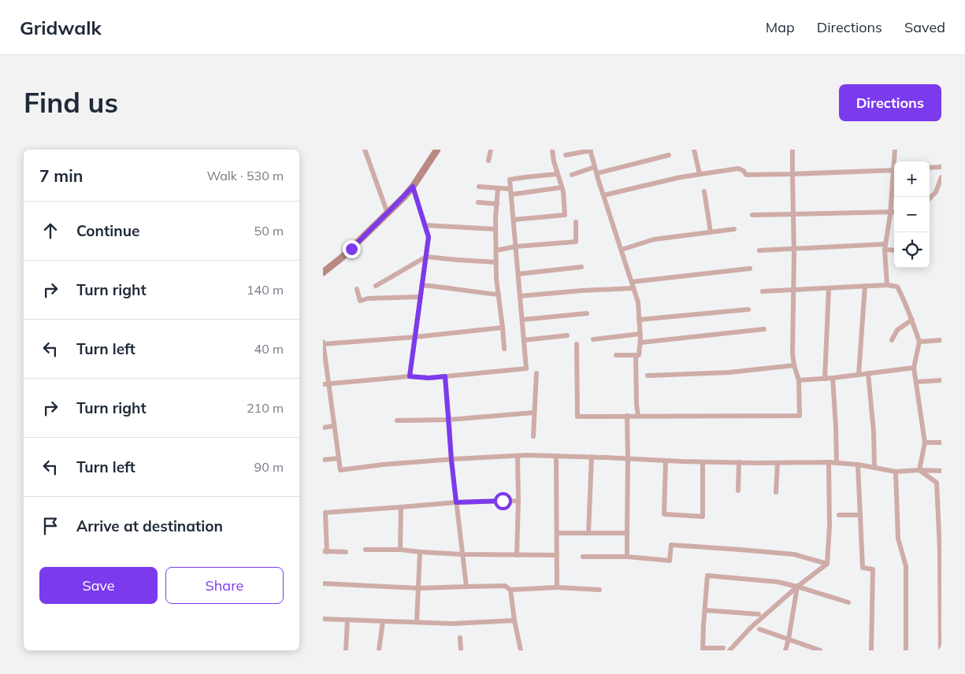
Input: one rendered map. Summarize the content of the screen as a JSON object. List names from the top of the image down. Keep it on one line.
{"page":{"header":"Gridwalk","nav":["Map","Directions","Saved"],"buttons":["Directions",["Save","Share"]],"title":"Find us","heading":["7 min","Walk · 530 m"],"map_buttons":["+","−"],"list":[["Continue","50 m"],["Turn right","140 m"],["Turn left","40 m"],["Turn right","210 m"],["Turn left","90 m"],"Arrive at destination"]}}
